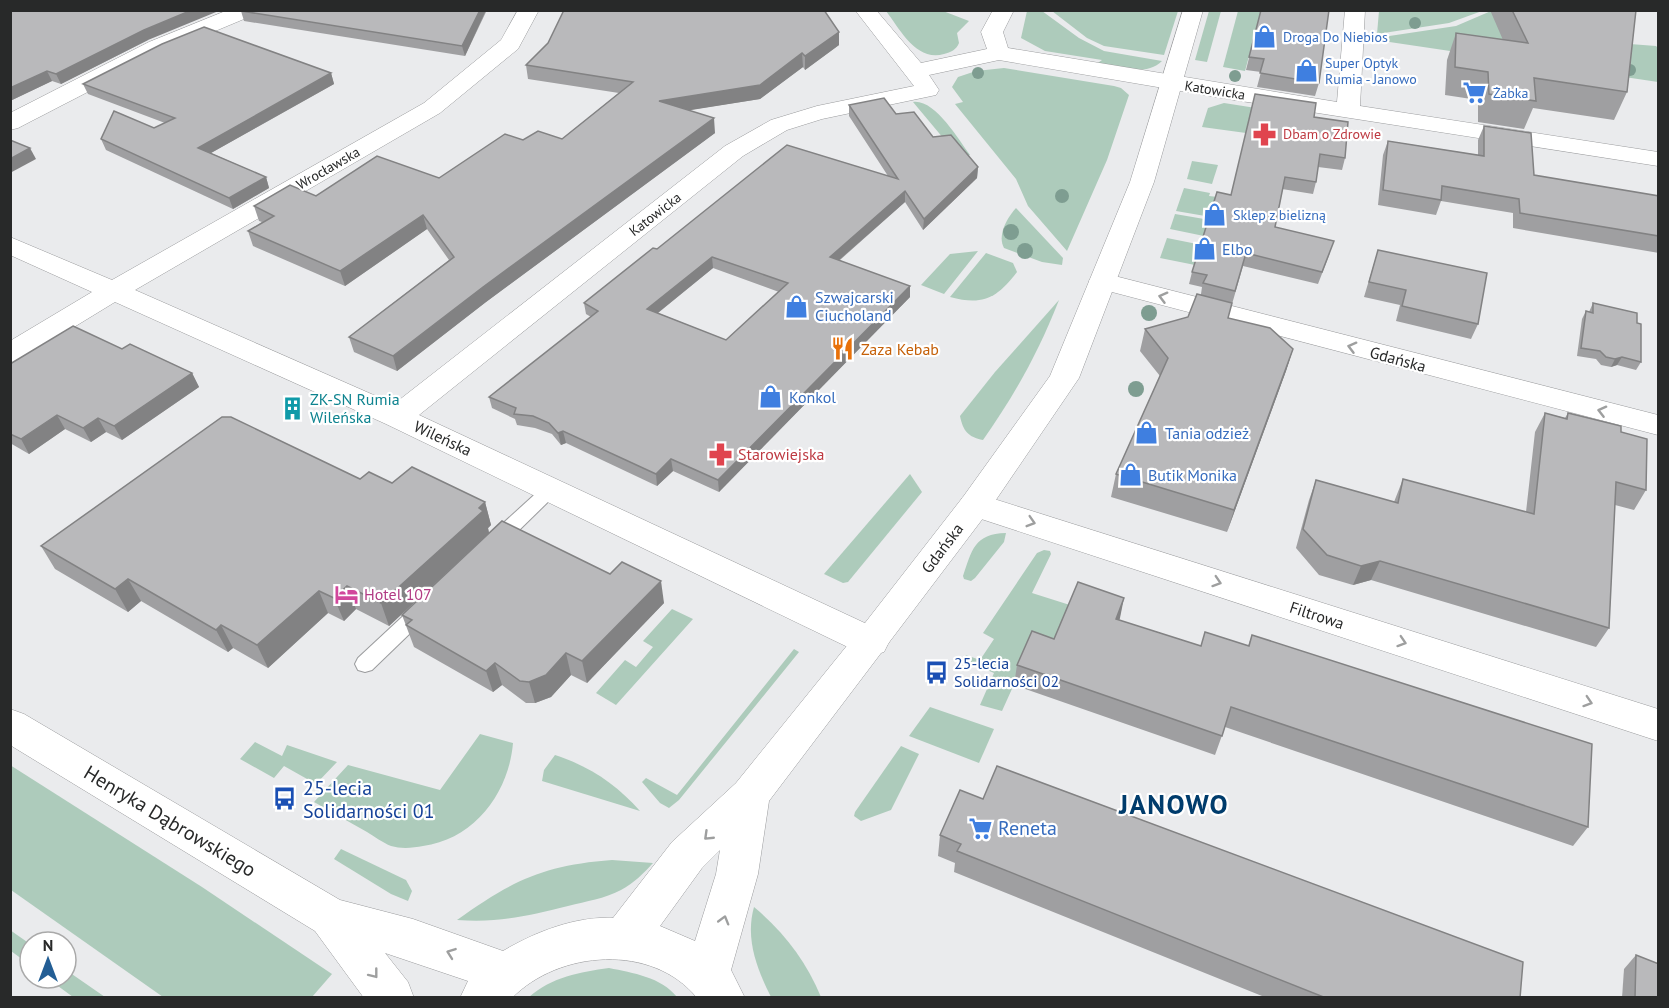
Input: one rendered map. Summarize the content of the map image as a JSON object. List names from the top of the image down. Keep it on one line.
{"streets":{"street":["Katowicka","Wrocławska","Gdańska","Wileńska","Filtrowa","Henryka Dąbrowskiego"]},"crossings":[["Katowicka","Gdańska"],["Katowicka","Wileńska"],["Wrocławska","Wileńska"],["Gdańska","Wileńska"],["Gdańska","Filtrowa"]],"one_way":["Filtrowa"],"districts":["JANOWO"],"places":{"shop":["Droga Do Niebios","Super Optyk Rumia - Janowo","Sklep z bielizną","Elbo","Szwajcarski Ciucholand","Konkol","Tania odzież","Butik Monika"],"supermarket":["Żabka","Reneta"],"pharmacy":["Dbam o Zdrowie","Starowiejska"],"restaurant":["Zaza Kebab"],"building":["ZK-SN Rumia Wileńska"],"hotel":["Hotel 107"],"bus stop":["25-lecia Solidarności 02","25-lecia Solidarności 01"]},"north":"top"}
